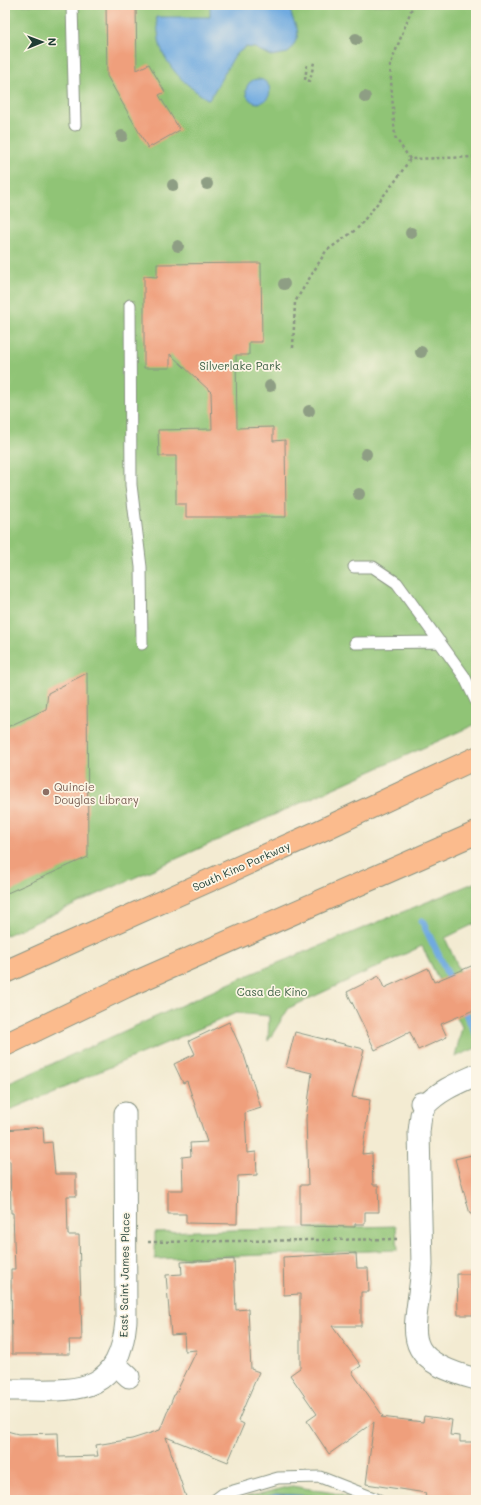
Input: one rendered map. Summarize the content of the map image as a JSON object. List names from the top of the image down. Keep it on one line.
{"streets":{"main road":["South Kino Parkway"],"street":["East Saint James Place"]},"parks":["Silverlake Park","Casa de Kino"],"places":["Quincie Douglas Library"],"north":"right"}
